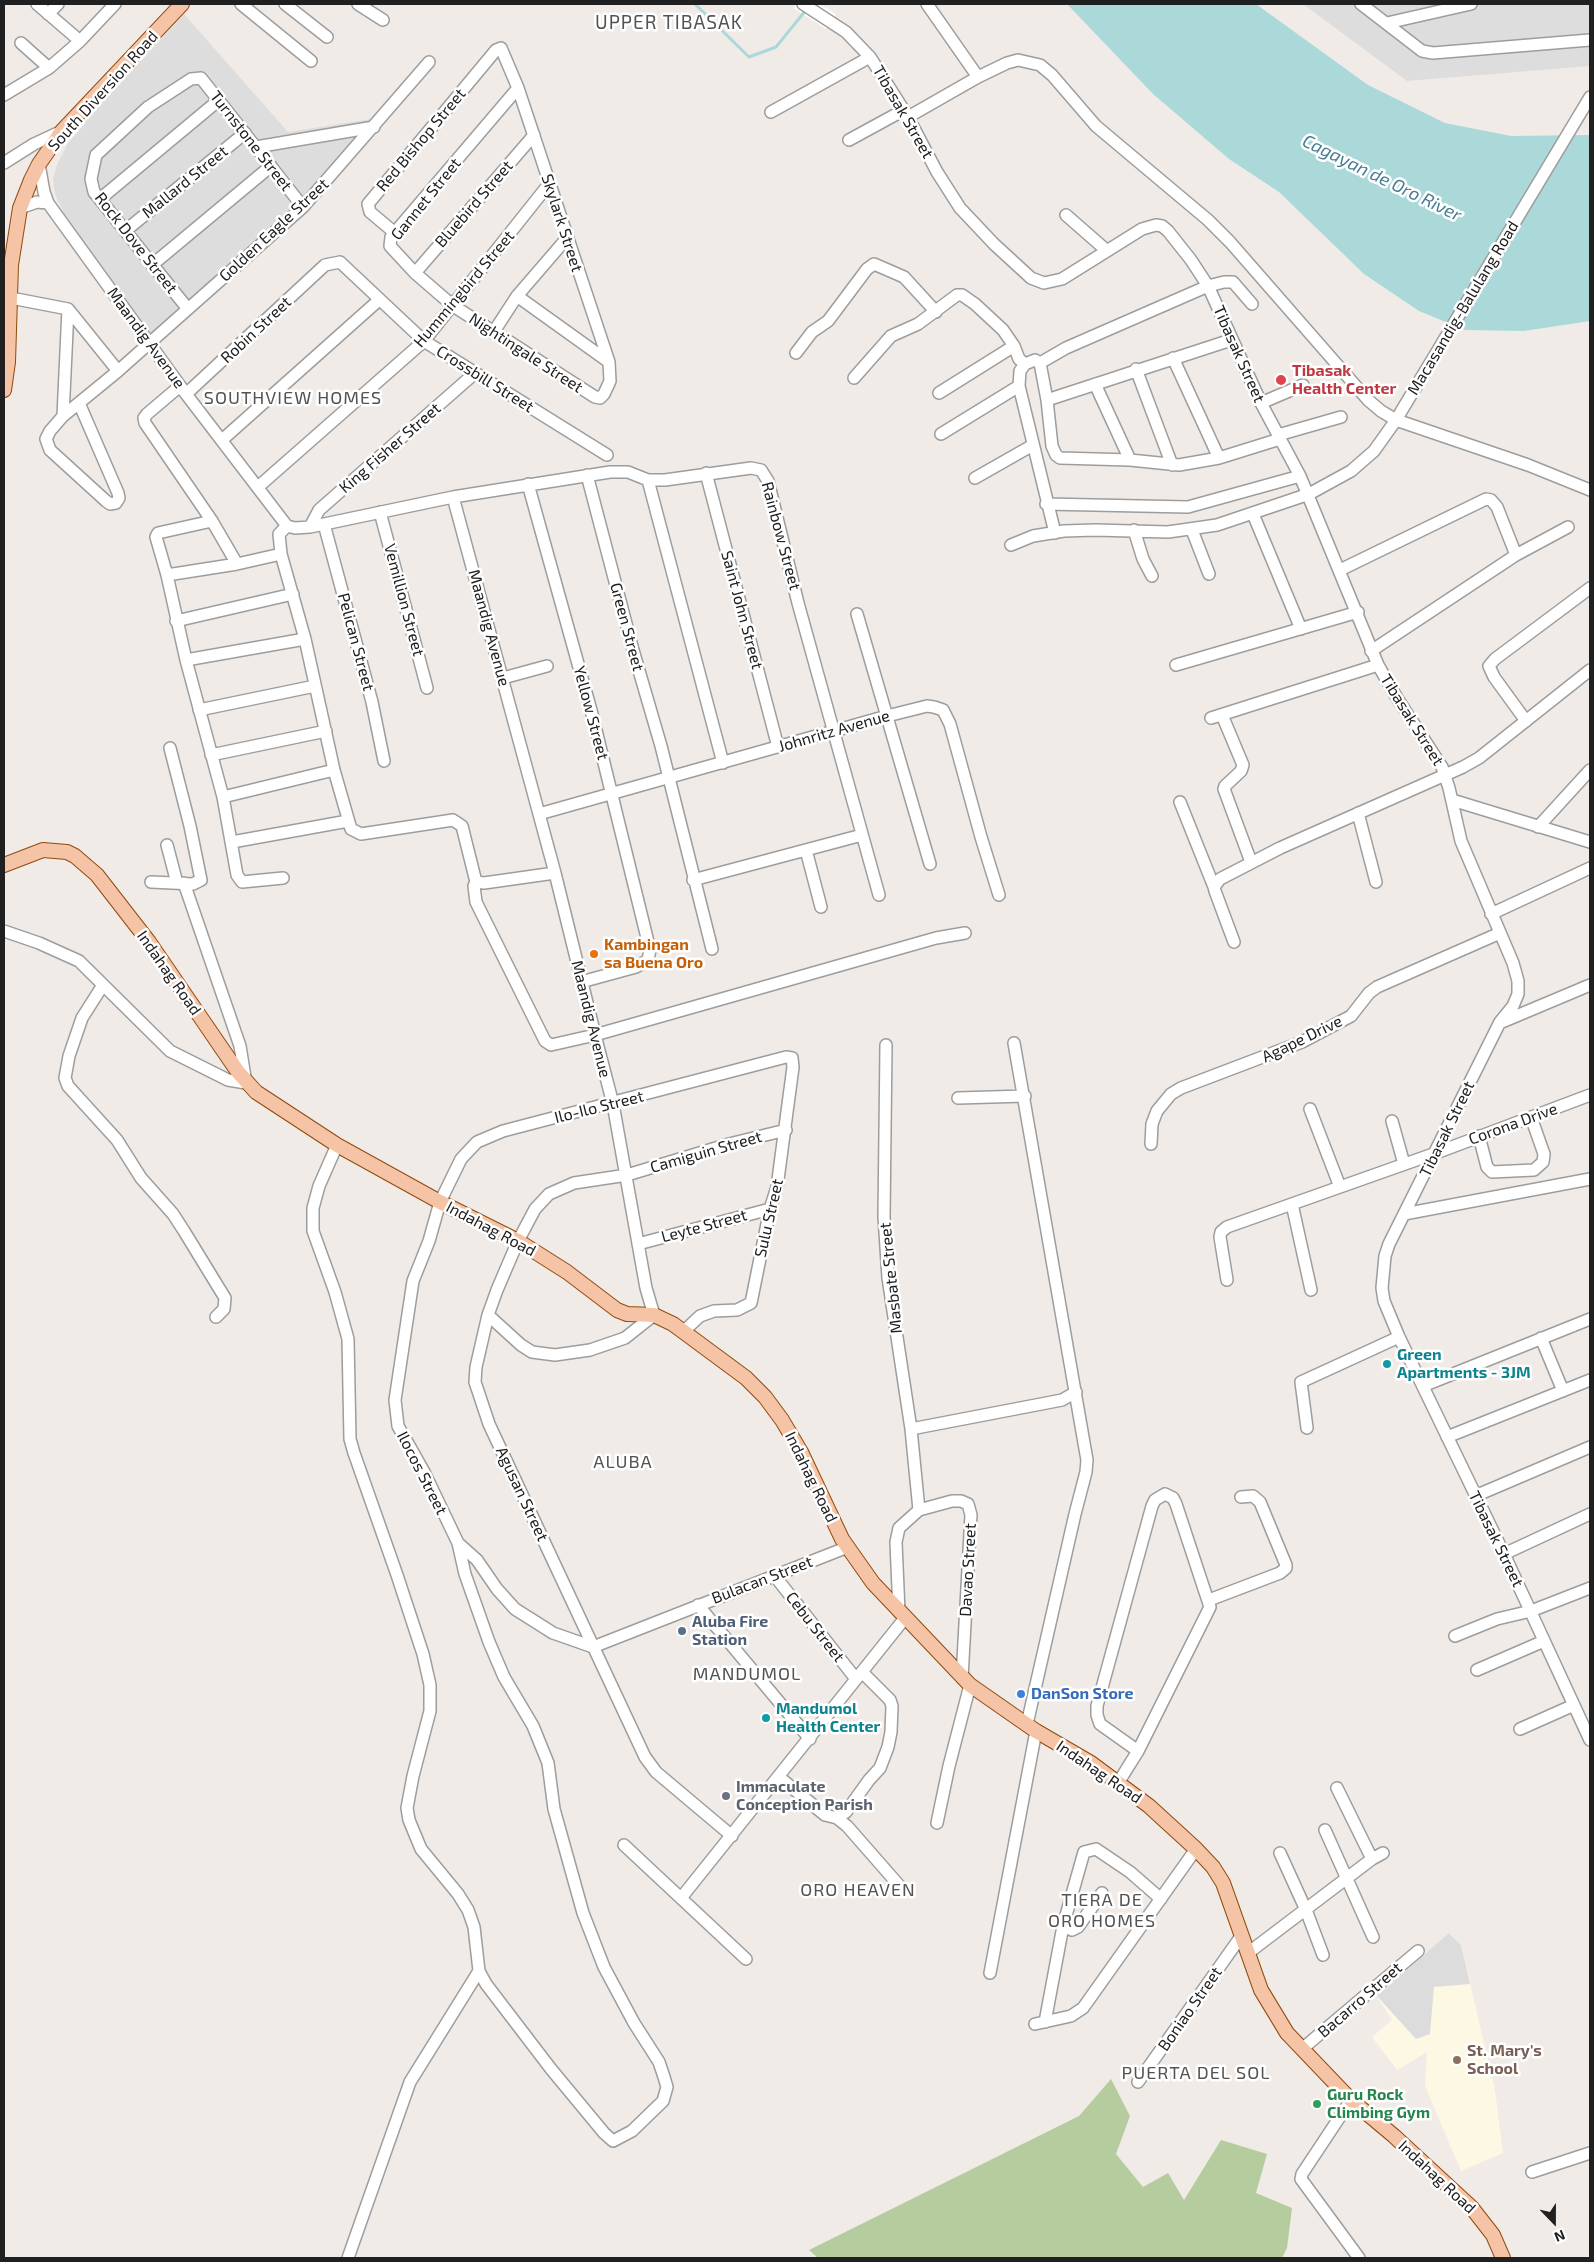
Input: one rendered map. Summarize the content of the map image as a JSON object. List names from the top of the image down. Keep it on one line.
{"streets":{"main road":["South Diversion Road","Indahag Road"],"street":["Tibasak Street","Red Bishop Street","Turnstone Street","Mallard Street","Gannet Street","Bluebird Street","Skylark Street","Golden Eagle Street","Rock Dove Street","Hummingbird Street","Macasandig-Balulang Road","Robin Street","Maandig Avenue","Nightingale Street","Crossbill Street","King Fisher Street","Rainbow Street","Vemillion Street","Saint John Street","Green Street","Pelican Street","Yellow Street","Johnritz Avenue","Agape Drive","Ilo-Ilo Street","Corona Drive","Camiguin Street","Sulu Street","Leyte Street","Masbate Street","Ilocos Street","Agusan Street","Davao Street","Bulacan Street","Cebu Street","Bacarro Street","Boniao Street"]},"crossings":[["South Diversion Road","Maandig Avenue"],["Tibasak Street","Macasandig-Balulang Road"],["Tibasak Street","Agape Drive"],["Tibasak Street","Corona Drive"],["Red Bishop Street","Gannet Street"],["Red Bishop Street","Skylark Street"],["Turnstone Street","Mallard Street"],["Turnstone Street","Golden Eagle Street"],["Turnstone Street","Rock Dove Street"],["Mallard Street","Rock Dove Street"],["Gannet Street","Bluebird Street"],["Gannet Street","Skylark Street"],["Gannet Street","Hummingbird Street"],["Gannet Street","Nightingale Street"],["Bluebird Street","Skylark Street"],["Skylark Street","Hummingbird Street"],["Skylark Street","Nightingale Street"],["Golden Eagle Street","Rock Dove Street"],["Golden Eagle Street","Maandig Avenue"],["Hummingbird Street","Maandig Avenue"],["Hummingbird Street","Nightingale Street"],["Hummingbird Street","Crossbill Street"],["Robin Street","Maandig Avenue"],["Robin Street","Crossbill Street"],["Maandig Avenue","Rainbow Street"],["Maandig Avenue","Yellow Street"],["Maandig Avenue","Johnritz Avenue"],["Maandig Avenue","Indahag Road"],["Maandig Avenue","Ilo-Ilo Street"],["Maandig Avenue","Camiguin Street"],["Maandig Avenue","Leyte Street"],["Maandig Avenue","Agusan Street"],["Crossbill Street","King Fisher Street"],["Rainbow Street","Saint John Street"],["Rainbow Street","Green Street"],["Rainbow Street","Yellow Street"],["Rainbow Street","Johnritz Avenue"],["Saint John Street","Johnritz Avenue"],["Green Street","Johnritz Avenue"],["Yellow Street","Johnritz Avenue"],["Indahag Road","Ilo-Ilo Street"],["Indahag Road","Sulu Street"],["Indahag Road","Ilocos Street"],["Indahag Road","Agusan Street"],["Indahag Road","Davao Street"],["Indahag Road","Bulacan Street"],["Indahag Road","Bacarro Street"],["Indahag Road","Boniao Street"],["Ilo-Ilo Street","Sulu Street"],["Ilo-Ilo Street","Ilocos Street"],["Camiguin Street","Sulu Street"],["Camiguin Street","Agusan Street"],["Sulu Street","Leyte Street"],["Masbate Street","Davao Street"],["Ilocos Street","Agusan Street"],["Ilocos Street","Bulacan Street"],["Agusan Street","Bulacan Street"],["Bulacan Street","Cebu Street"]],"districts":["UPPER TIBASAK","SOUTHVIEW HOMES","ALUBA","MANDUMOL","ORO HEAVEN","TIERA DE ORO HOMES","PUERTA DEL SOL"],"water":["Cagayan de Oro River"],"places":["Tibasak Health Center","Kambingan sa Buena Oro","Green Apartments - 3JM","Aluba Fire Station","DanSon Store","Mandumol Health Center","Immaculate Conception Parish","St. Mary's School","Guru Rock Climbing Gym"],"north":"bottom"}
